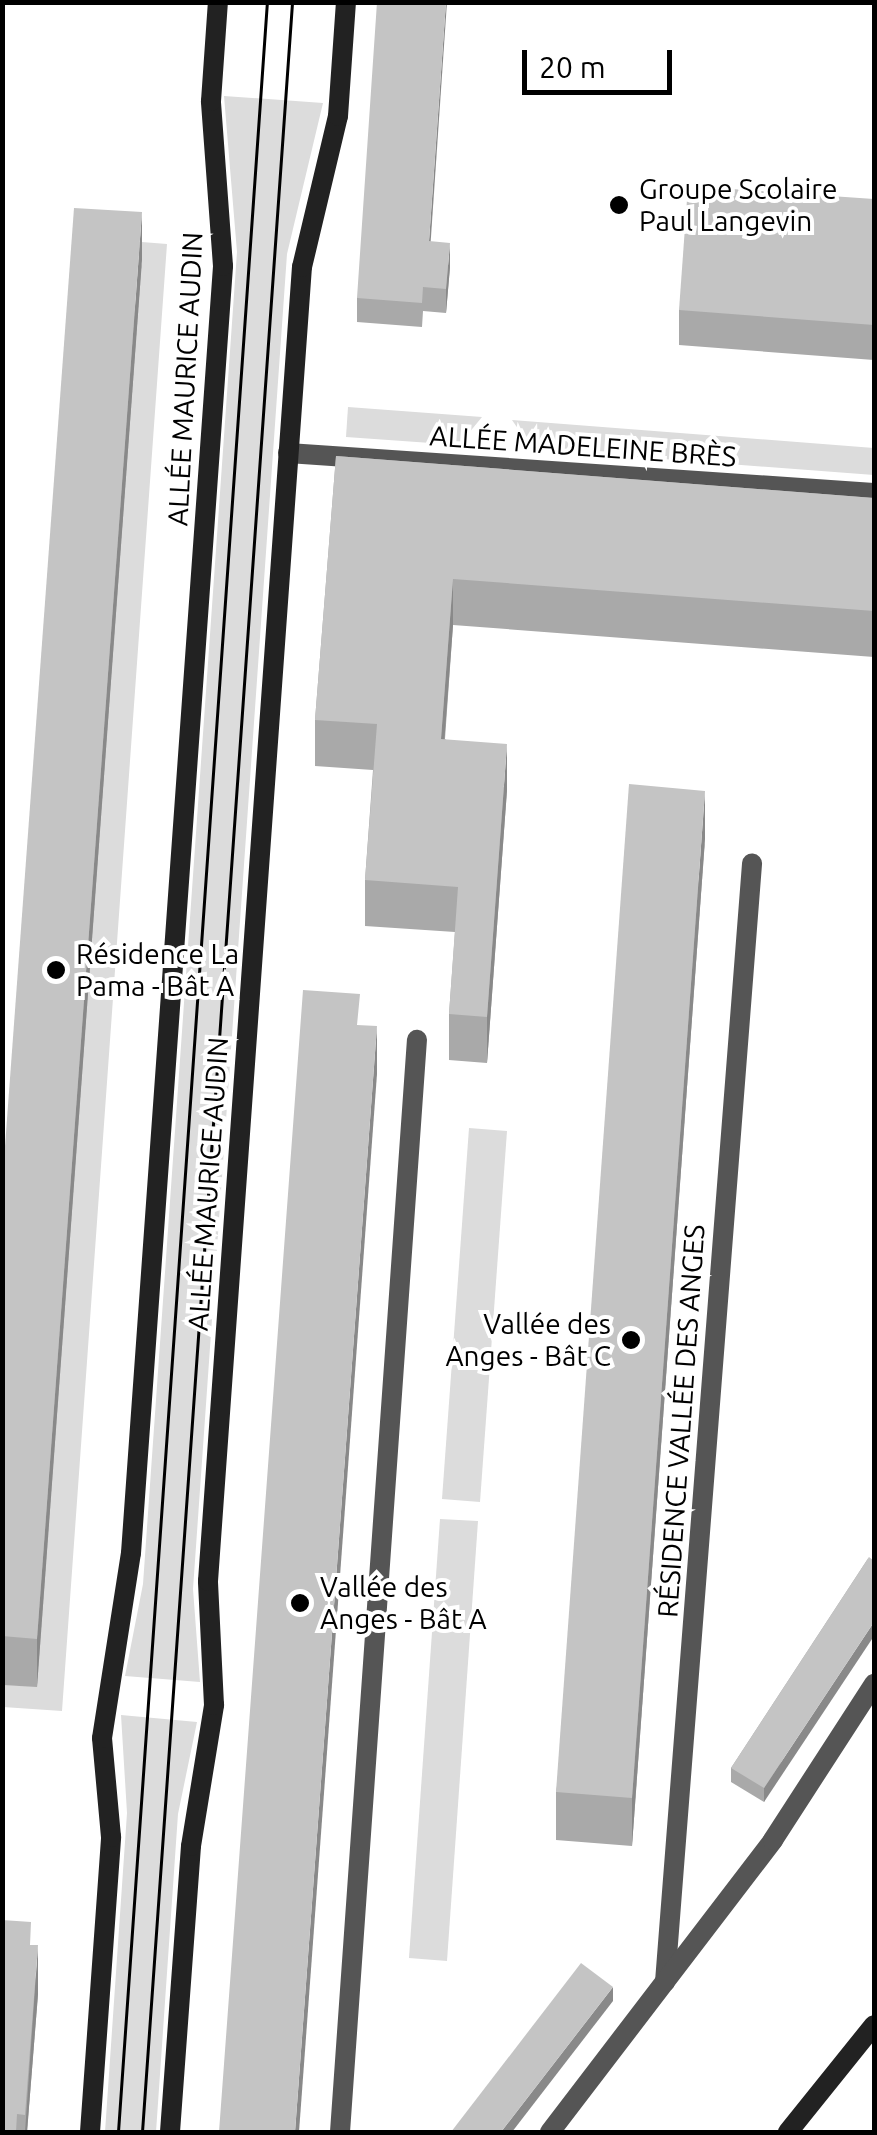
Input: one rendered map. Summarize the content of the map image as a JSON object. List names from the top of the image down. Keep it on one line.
{"streets":{"street":["ALLÉE MAURICE AUDIN","ALLÉE MADELEINE BRÈS","RÉSIDENCE VALLÉE DES ANGES"]},"crossings":[["ALLÉE MAURICE AUDIN","ALLÉE MADELEINE BRÈS"]],"places":["Groupe Scolaire Paul Langevin","Résidence La Pama - Bât A","Vallée des Anges - Bât C","Vallée des Anges - Bât A"],"scale_bar":"20 m"}
